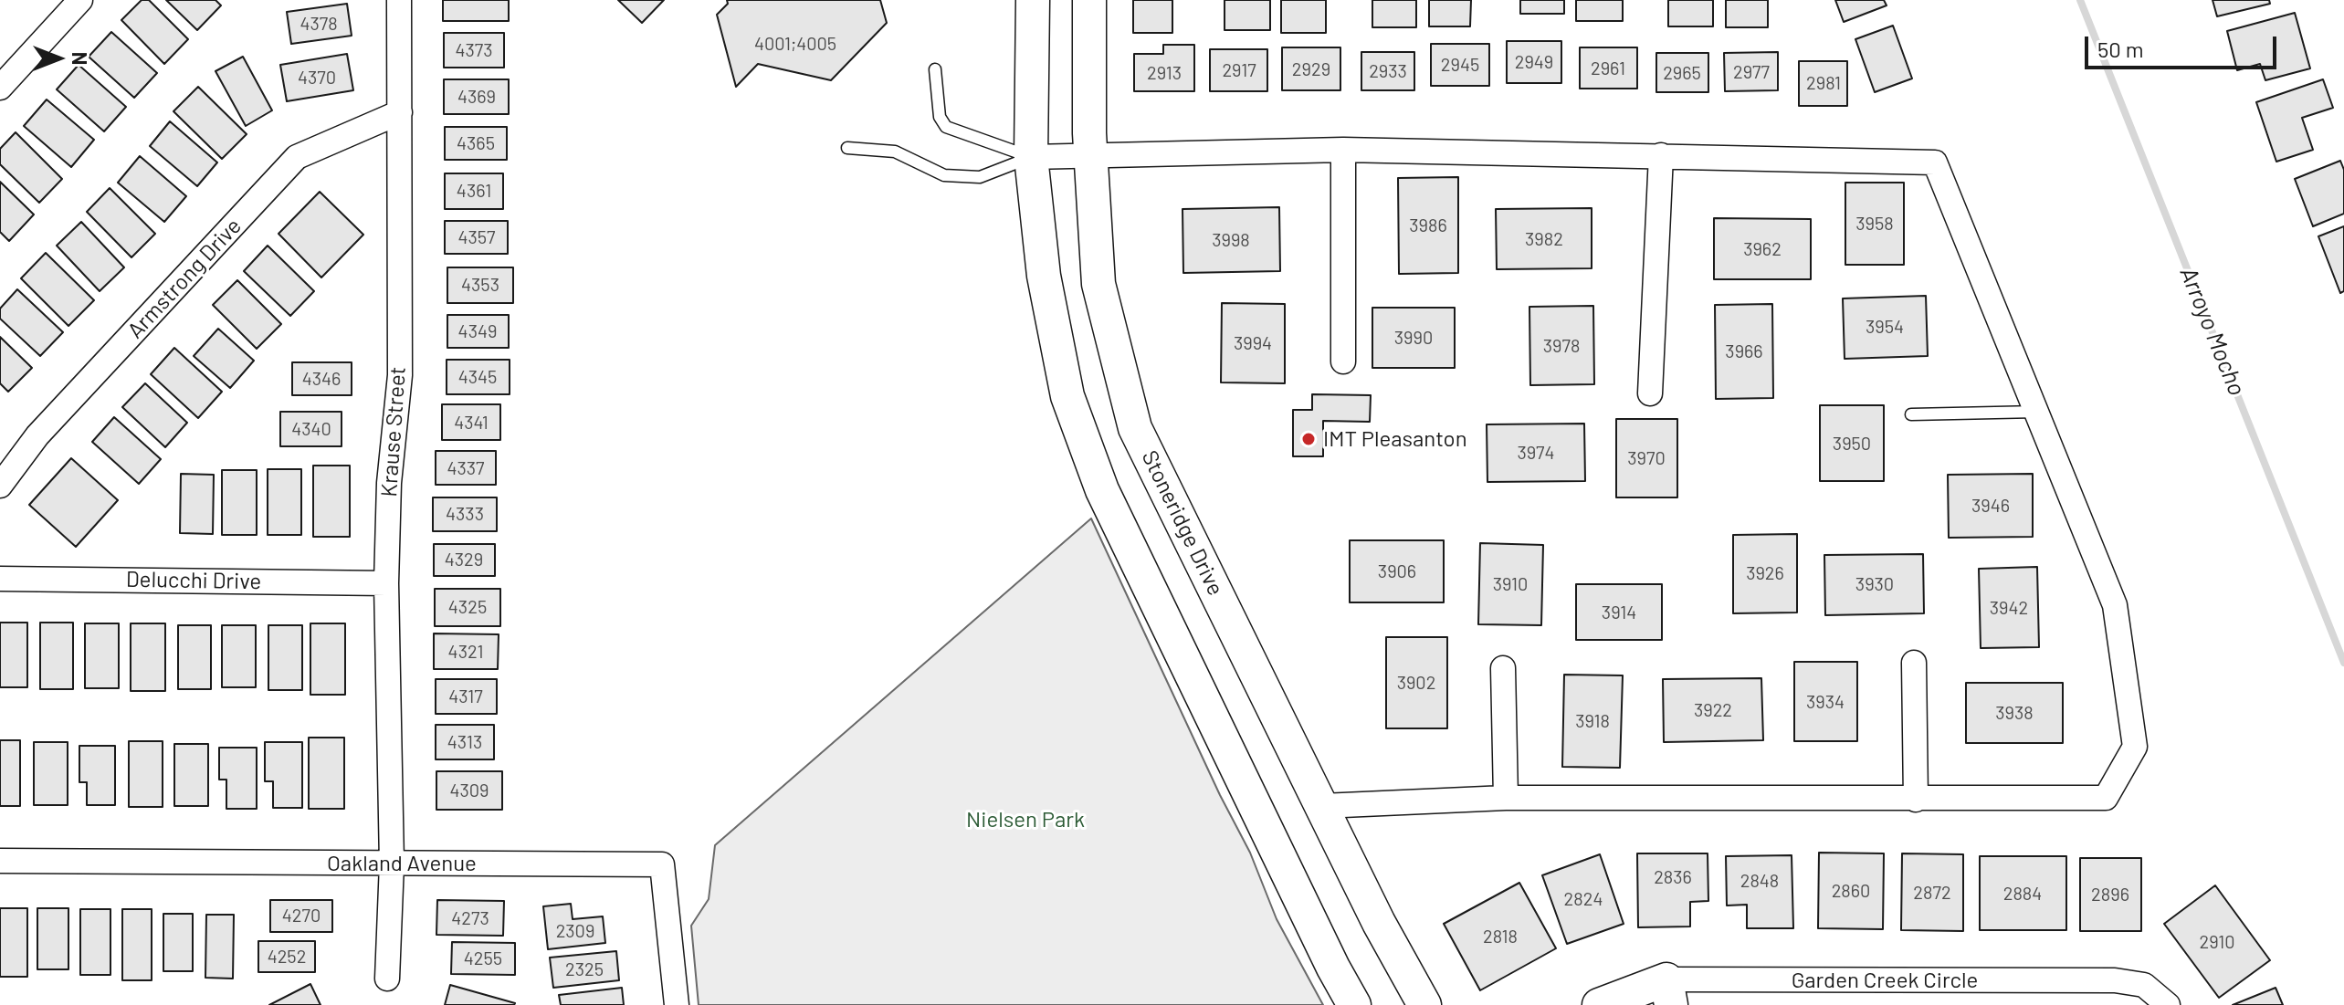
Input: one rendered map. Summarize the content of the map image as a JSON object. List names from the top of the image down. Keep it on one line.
{"streets":{"main road":["Stoneridge Drive","Garden Creek Circle"],"street":["Armstrong Drive","Krause Street","Delucchi Drive","Oakland Avenue"]},"crossings":[["Armstrong Drive","Krause Street"],["Krause Street","Delucchi Drive"],["Krause Street","Oakland Avenue"]],"water":["Arroyo Mocho"],"parks":["Nielsen Park"],"places":["IMT Pleasanton"],"house_numbers":["4378","4001;4005","4373","2949","2945","2961","2929","2917","2933","2977","2913","2965","4370","2981","4369","4365","4361","3958","3986","4357","3982","3998","3962","4353","3954","4349","3990","3994","3978","3966","4345","4346","4341","4340","3950","3974","3970","4337","3946","4333","4329","3906","3926","3910","3930","4325","3942","3914","4321","3902","4317","3934","3922","3938","3918","4313","4309","2836","2848","2860","2872","2884","2896","2824","4270","4273","2309","2818","2910","4252","4255","2325"],"scale_bar":"50 m","north":"right"}
